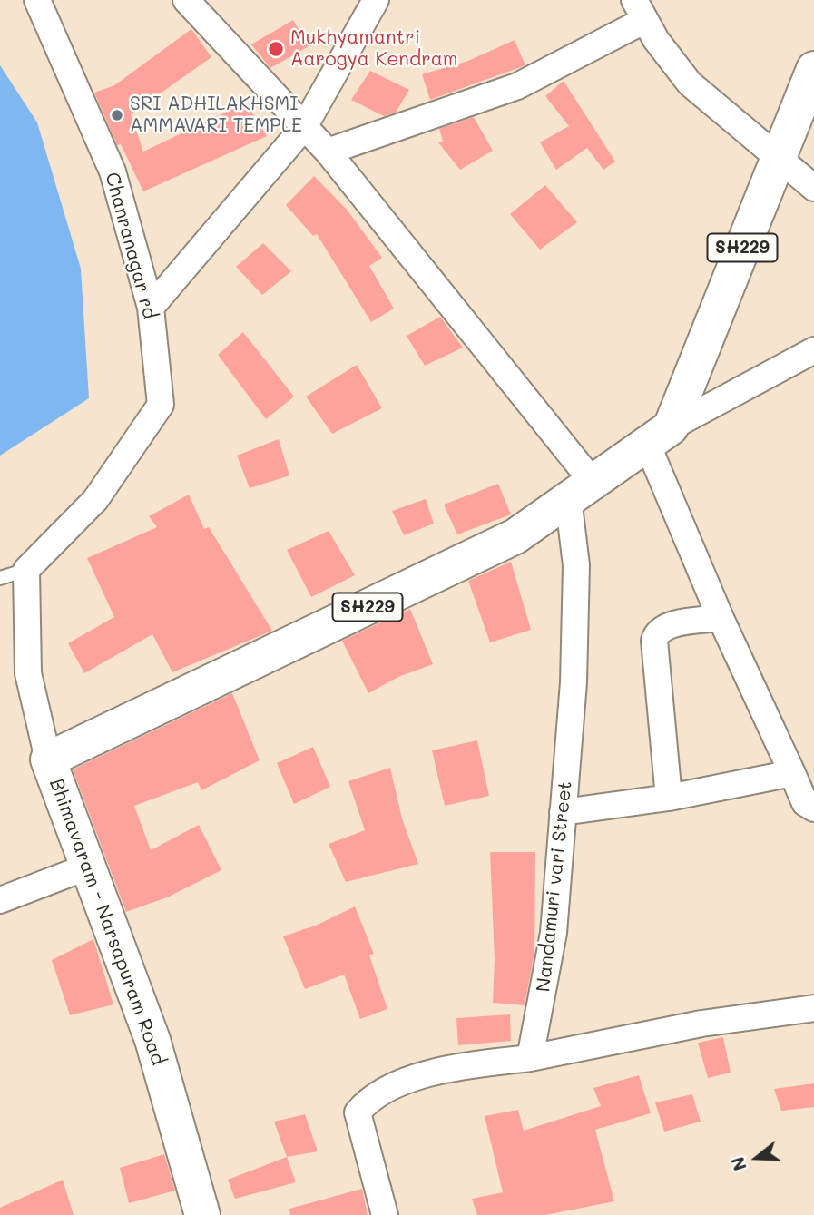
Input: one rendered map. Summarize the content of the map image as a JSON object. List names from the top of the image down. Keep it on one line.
{"streets":{"main road":["SH229","Bhimavaram - Narsapuram Road"],"street":["Chanranagar rd","Nandamuri vari Street"]},"crossings":[["SH229","Bhimavaram - Narsapuram Road"],["Nandamuri vari Street","Bhimavaram - Narsapuram Road"]],"places":["Mukhyamantri Aarogya Kendram","SRI ADHILAKHSMI AMMAVARI TEMPLE"],"north":"left"}
